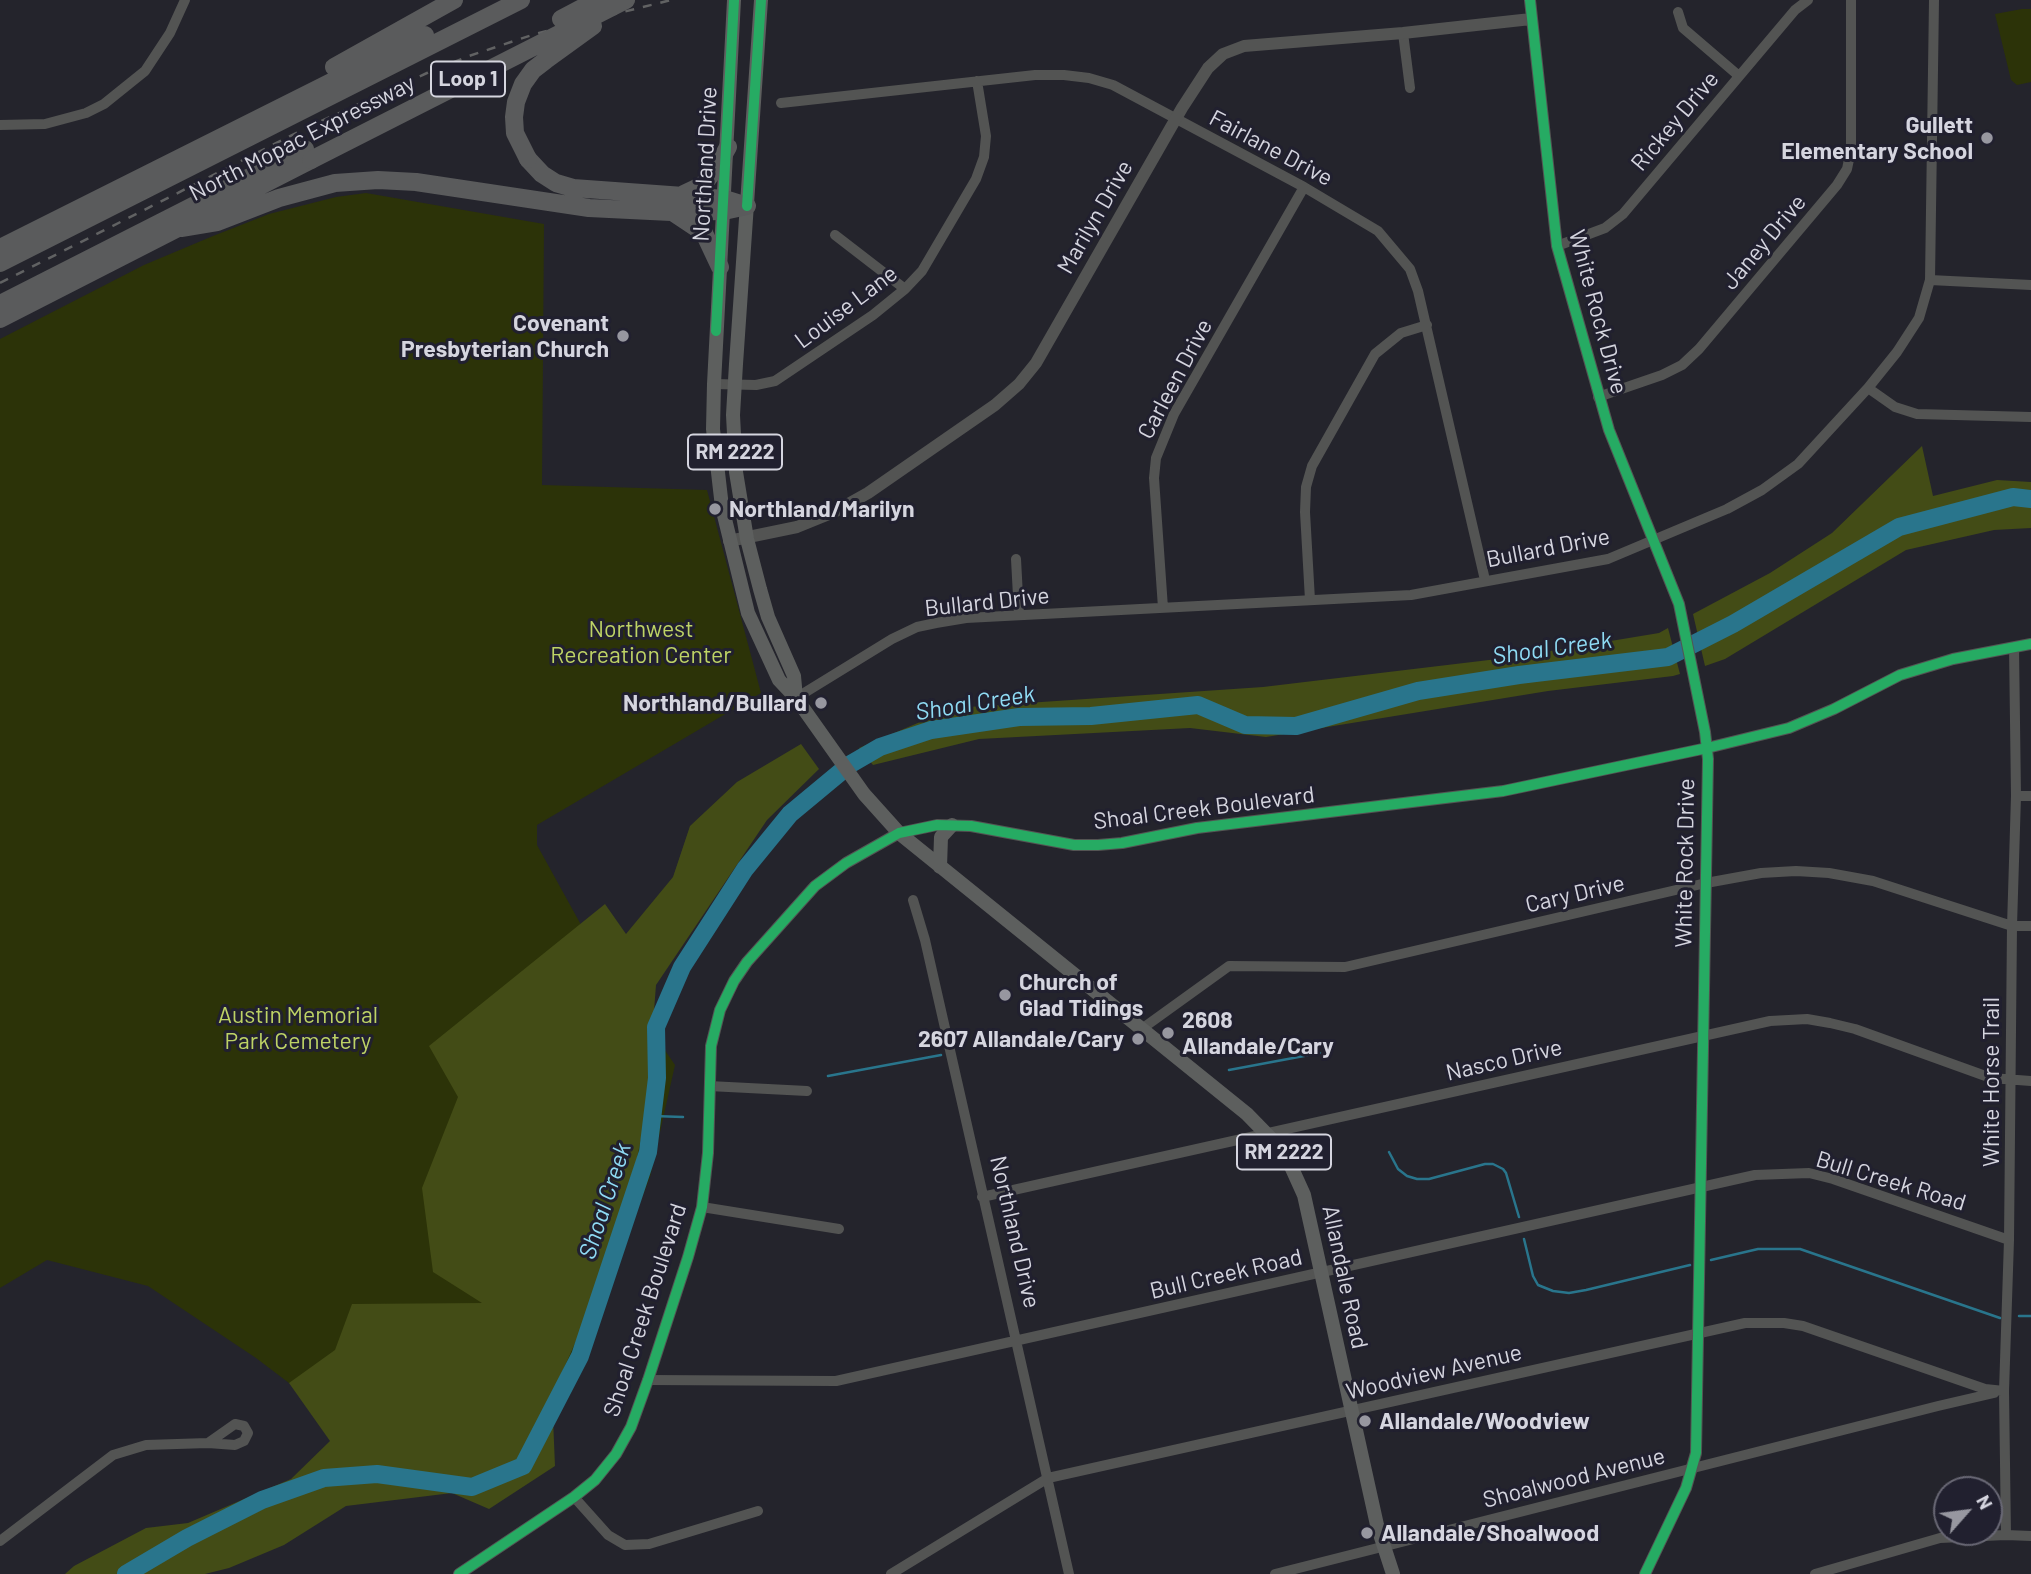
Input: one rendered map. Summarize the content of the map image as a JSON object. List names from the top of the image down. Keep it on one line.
{"streets":{"highway":["Loop 1","North Mopac Expressway"],"main road":["Northland Drive","RM 2222","Allandale Road"],"street":["Rickey Drive","Fairlane Drive","Marilyn Drive","Janey Drive","Louise Lane","White Rock Drive","Carleen Drive","Bullard Drive","Shoal Creek Boulevard","Cary Drive","Nasco Drive","White Horse Trail","Bull Creek Road","Woodview Avenue","Shoalwood Avenue"]},"crossings":[["Rickey Drive","White Rock Drive"],["Fairlane Drive","Marilyn Drive"],["Fairlane Drive","Louise Lane"],["Fairlane Drive","Carleen Drive"],["Fairlane Drive","Bullard Drive"],["Northland Drive","Marilyn Drive"],["Northland Drive","Louise Lane"],["Northland Drive","Bullard Drive"],["Northland Drive","Shoal Creek Boulevard"],["Northland Drive","Nasco Drive"],["Northland Drive","Bull Creek Road"],["Northland Drive","Allandale Road"],["Northland Drive","Woodview Avenue"],["Marilyn Drive","White Rock Drive"],["Janey Drive","White Rock Drive"],["White Rock Drive","Bullard Drive"],["White Rock Drive","Shoal Creek Boulevard"],["White Rock Drive","Cary Drive"],["White Rock Drive","Nasco Drive"],["White Rock Drive","Bull Creek Road"],["White Rock Drive","Woodview Avenue"],["White Rock Drive","Shoalwood Avenue"],["Carleen Drive","Bullard Drive"],["Shoal Creek Boulevard","White Horse Trail"],["Shoal Creek Boulevard","Bull Creek Road"],["Shoal Creek Boulevard","Allandale Road"],["Cary Drive","White Horse Trail"],["Cary Drive","Allandale Road"],["Nasco Drive","White Horse Trail"],["Nasco Drive","Allandale Road"],["White Horse Trail","Bull Creek Road"],["White Horse Trail","Woodview Avenue"],["White Horse Trail","Shoalwood Avenue"],["Bull Creek Road","Allandale Road"],["Allandale Road","Woodview Avenue"],["Allandale Road","Shoalwood Avenue"],["Woodview Avenue","Shoalwood Avenue"]],"water":["Shoal Creek"],"parks":["Northwest Recreation Center","Austin Memorial Park Cemetery"],"places":["Gullett Elementary School","Covenant Presbyterian Church","Northland/Marilyn","Northland/Bullard","Church of Glad Tidings","2608 Allandale/Cary","2607 Allandale/Cary","Allandale/Woodview","Allandale/Shoalwood"],"north":"top right"}
